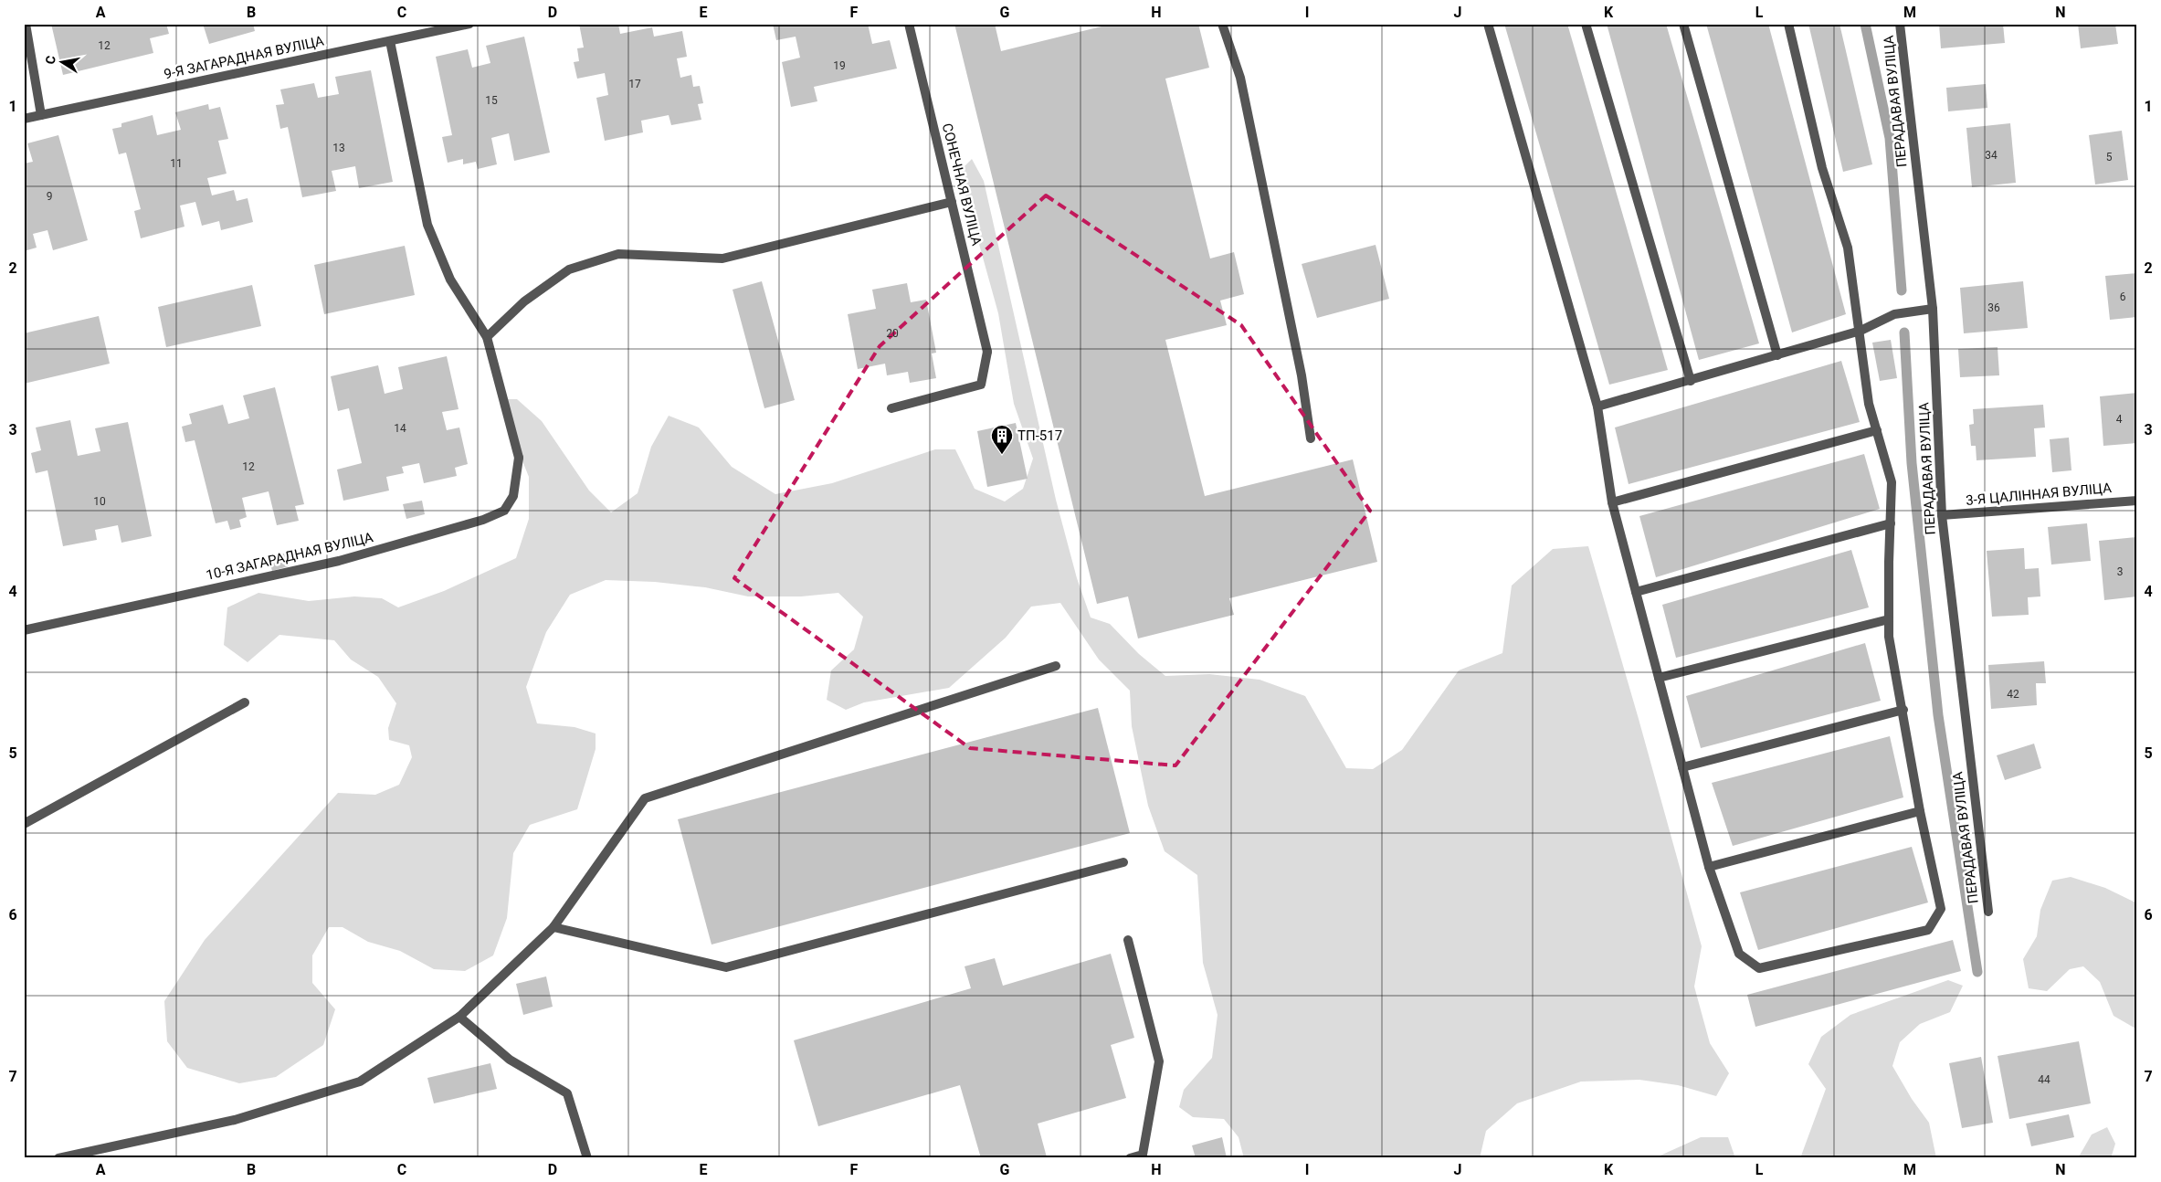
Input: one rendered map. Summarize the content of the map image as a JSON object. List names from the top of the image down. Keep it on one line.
{"streets":{"street":["9-Я ЗАГАРАДНАЯ ВУЛІЦА","ПЕРАДАВАЯ ВУЛІЦА","СОНЕЧНАЯ ВУЛІЦА","3-Я ЦАЛІННАЯ ВУЛІЦА","10-Я ЗАГАРАДНАЯ ВУЛІЦА"]},"crossings":[["ПЕРАДАВАЯ ВУЛІЦА","3-Я ЦАЛІННАЯ ВУЛІЦА"]],"places":{"building":["ТП-517"]},"house_numbers":["12","19","17","15","13","34","5","11","9","6","36","20","4","14","12","10","3","42","44"],"north":"left","grid":{"columns":["A","B","C","D","E","F","G","H","I","J","K","L","M","N"],"rows":["1","2","3","4","5","6","7"]}}
